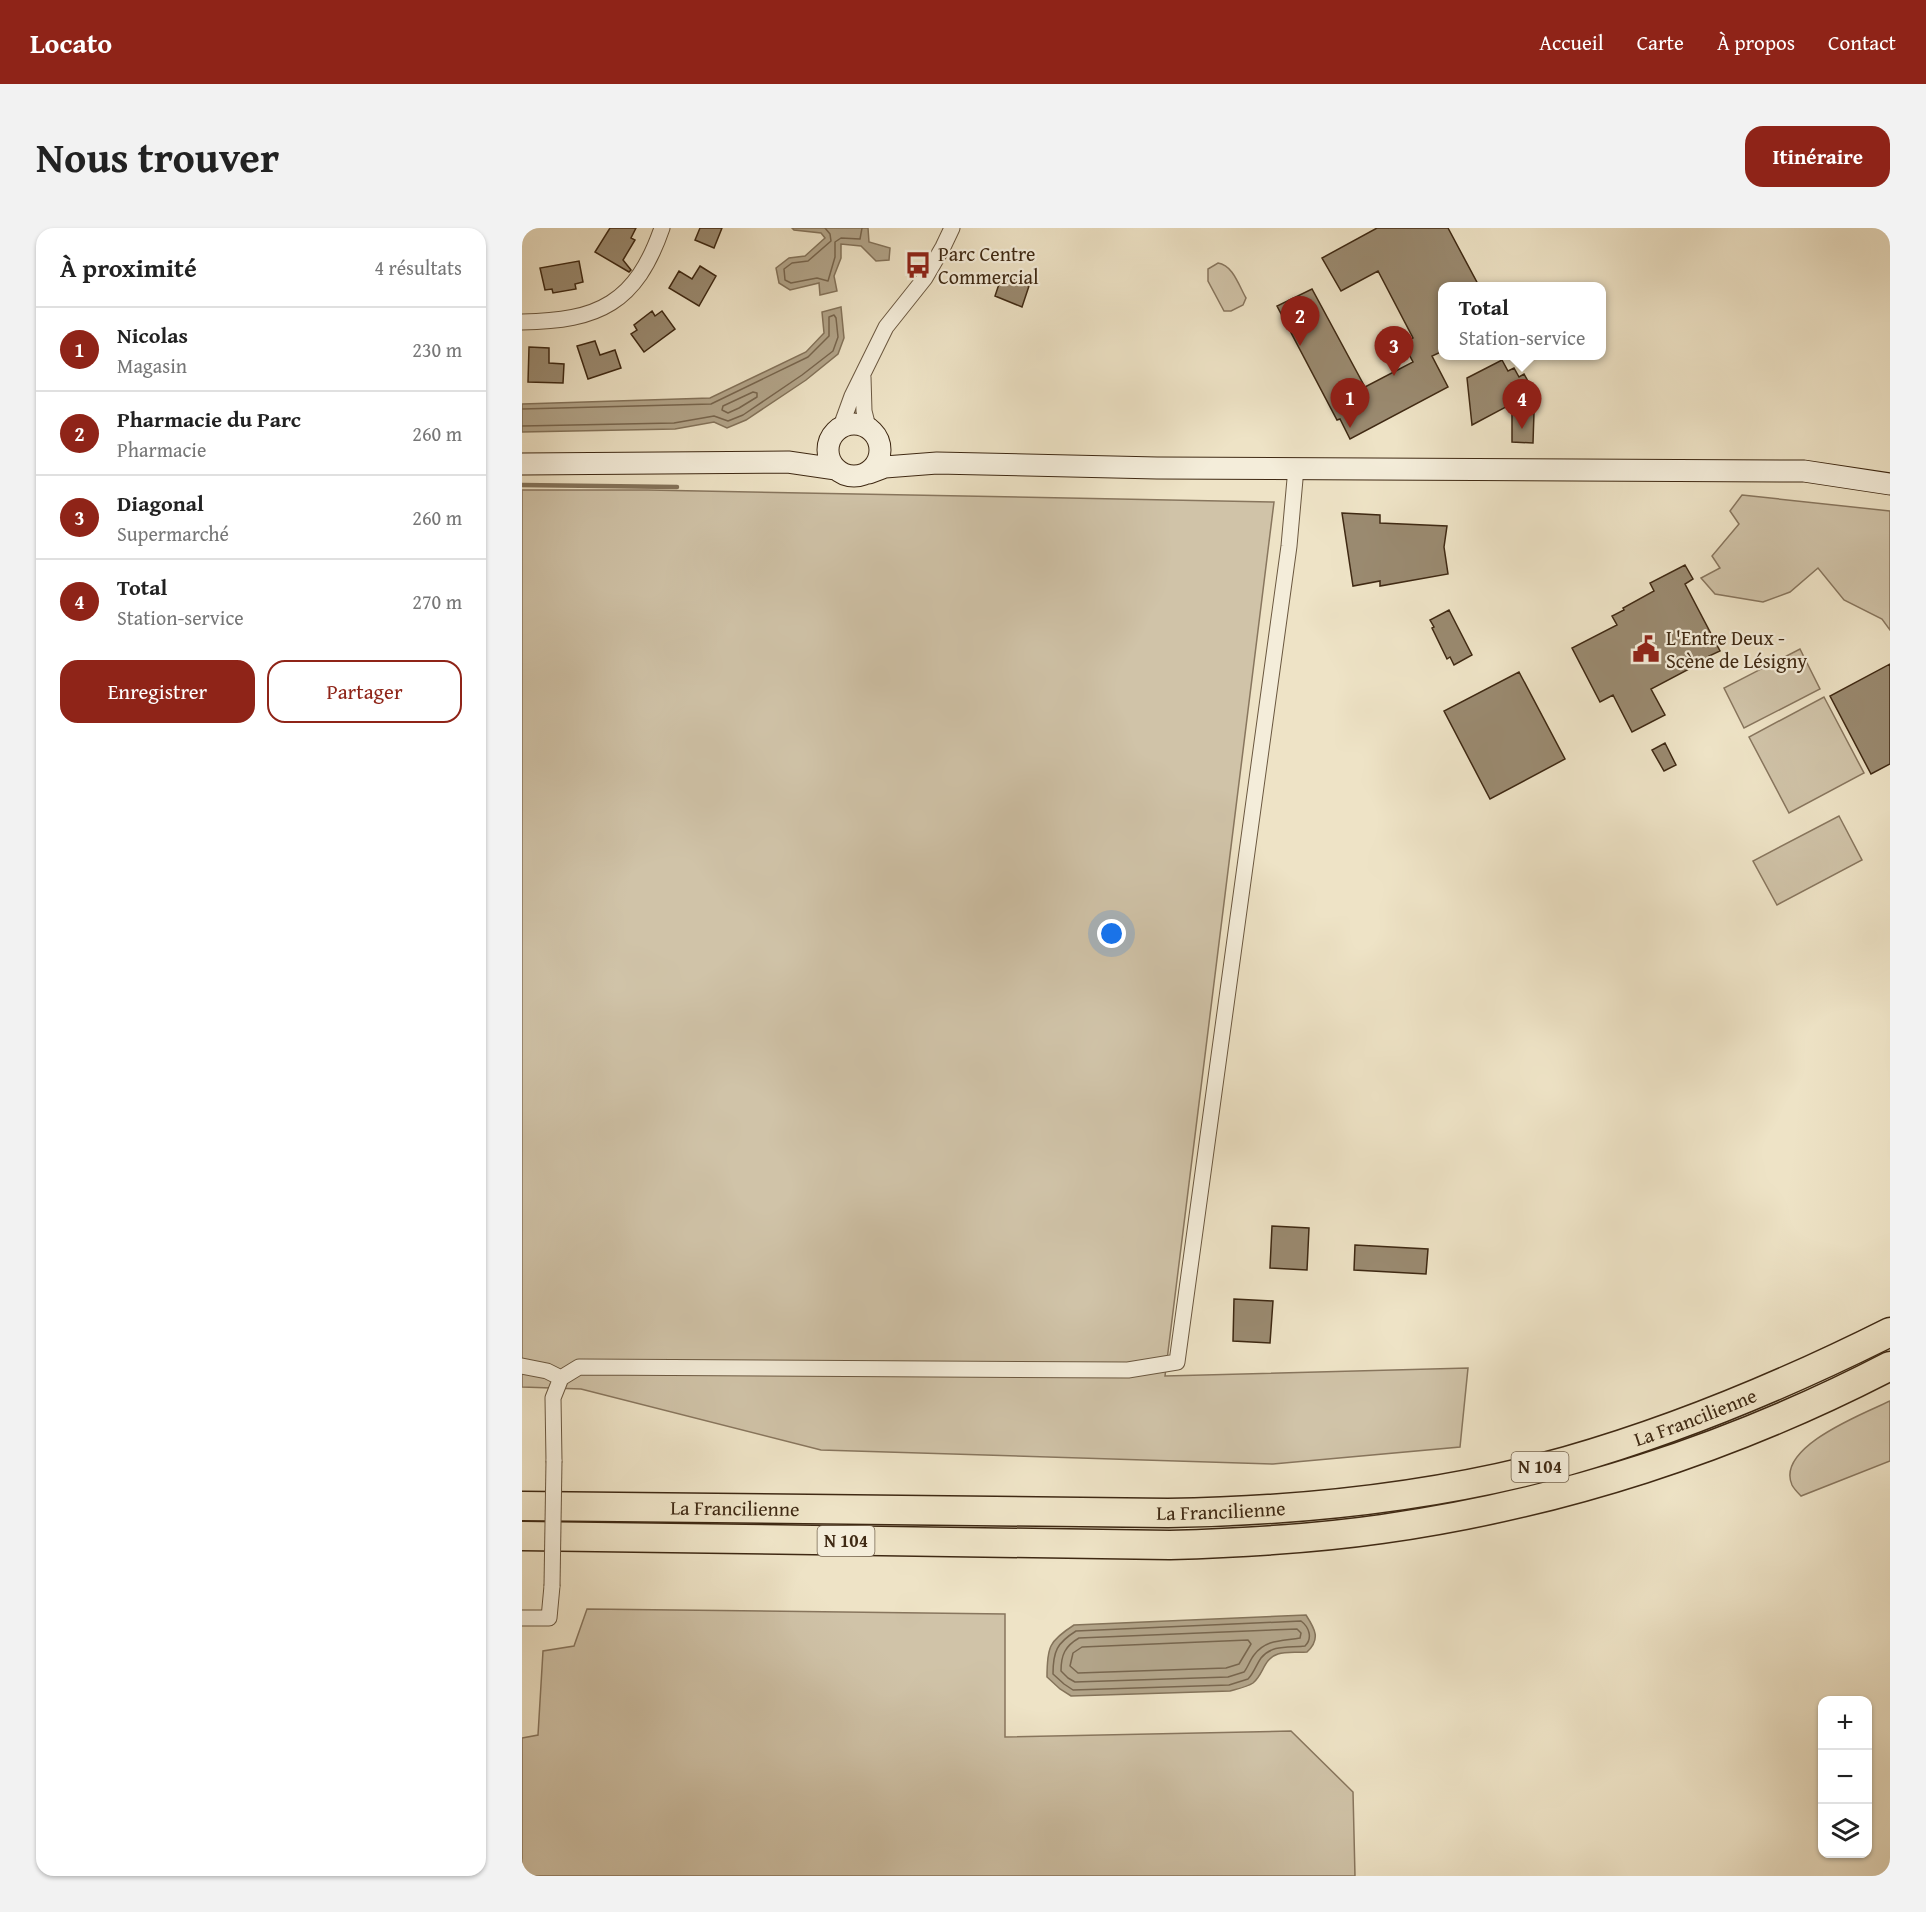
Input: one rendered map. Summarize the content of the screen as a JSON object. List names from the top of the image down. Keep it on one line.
{"streets":{"highway":["La Francilienne","N 104"]},"places":{"bus stop":["Parc Centre Commercial"],"public building":["L'Entre Deux - Scène de Lésigny"]},"page":{"header":"Locato","nav":["Accueil","Carte","À propos","Contact"],"title":"Nous trouver","buttons":["Itinéraire",["Enregistrer","Partager"]],"heading":["À proximité","4 résultats"],"popup":["Total","Station-service"],"pins":["2","3","1","4"],"list":[{"mark":"1","name":"Nicolas","note":"Magasin","value":"230 m"},{"mark":"2","name":"Pharmacie du Parc","note":"Pharmacie","value":"260 m"},{"mark":"3","name":"Diagonal","note":"Supermarché","value":"260 m"},{"mark":"4","name":"Total","note":"Station-service","value":"270 m"}],"map_buttons":["+","−"]}}
